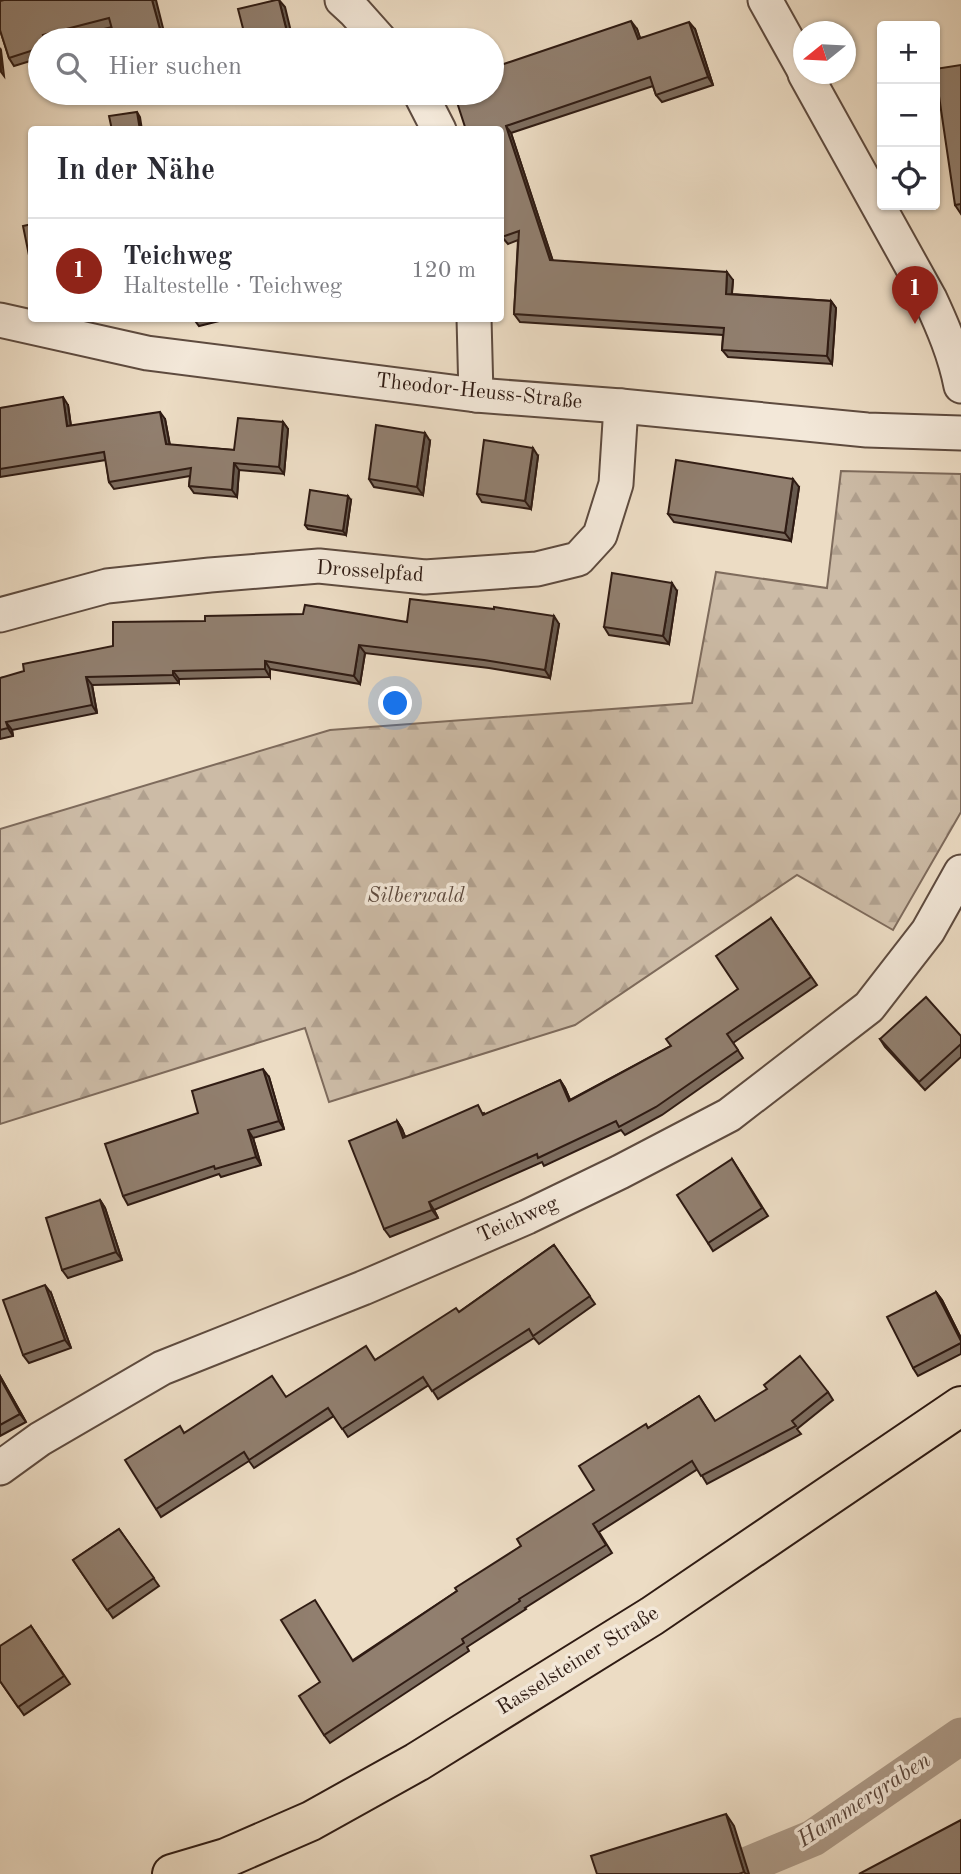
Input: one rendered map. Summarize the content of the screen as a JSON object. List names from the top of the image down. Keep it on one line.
{"streets":{"main road":["Rasselsteiner Straße"],"street":["Theodor-Heuss-Straße","Drosselpfad","Teichweg"]},"crossings":[["Theodor-Heuss-Straße","Drosselpfad"]],"water":["Hammergraben"],"parks":["Silberwald"],"north":"left","page":{"map_buttons":["+","−"],"search":"Hier suchen","heading":"In der Nähe","list":[{"mark":"1","name":"Teichweg","note":"Haltestelle · Teichweg","value":"120 m"}],"pins":"1"}}
